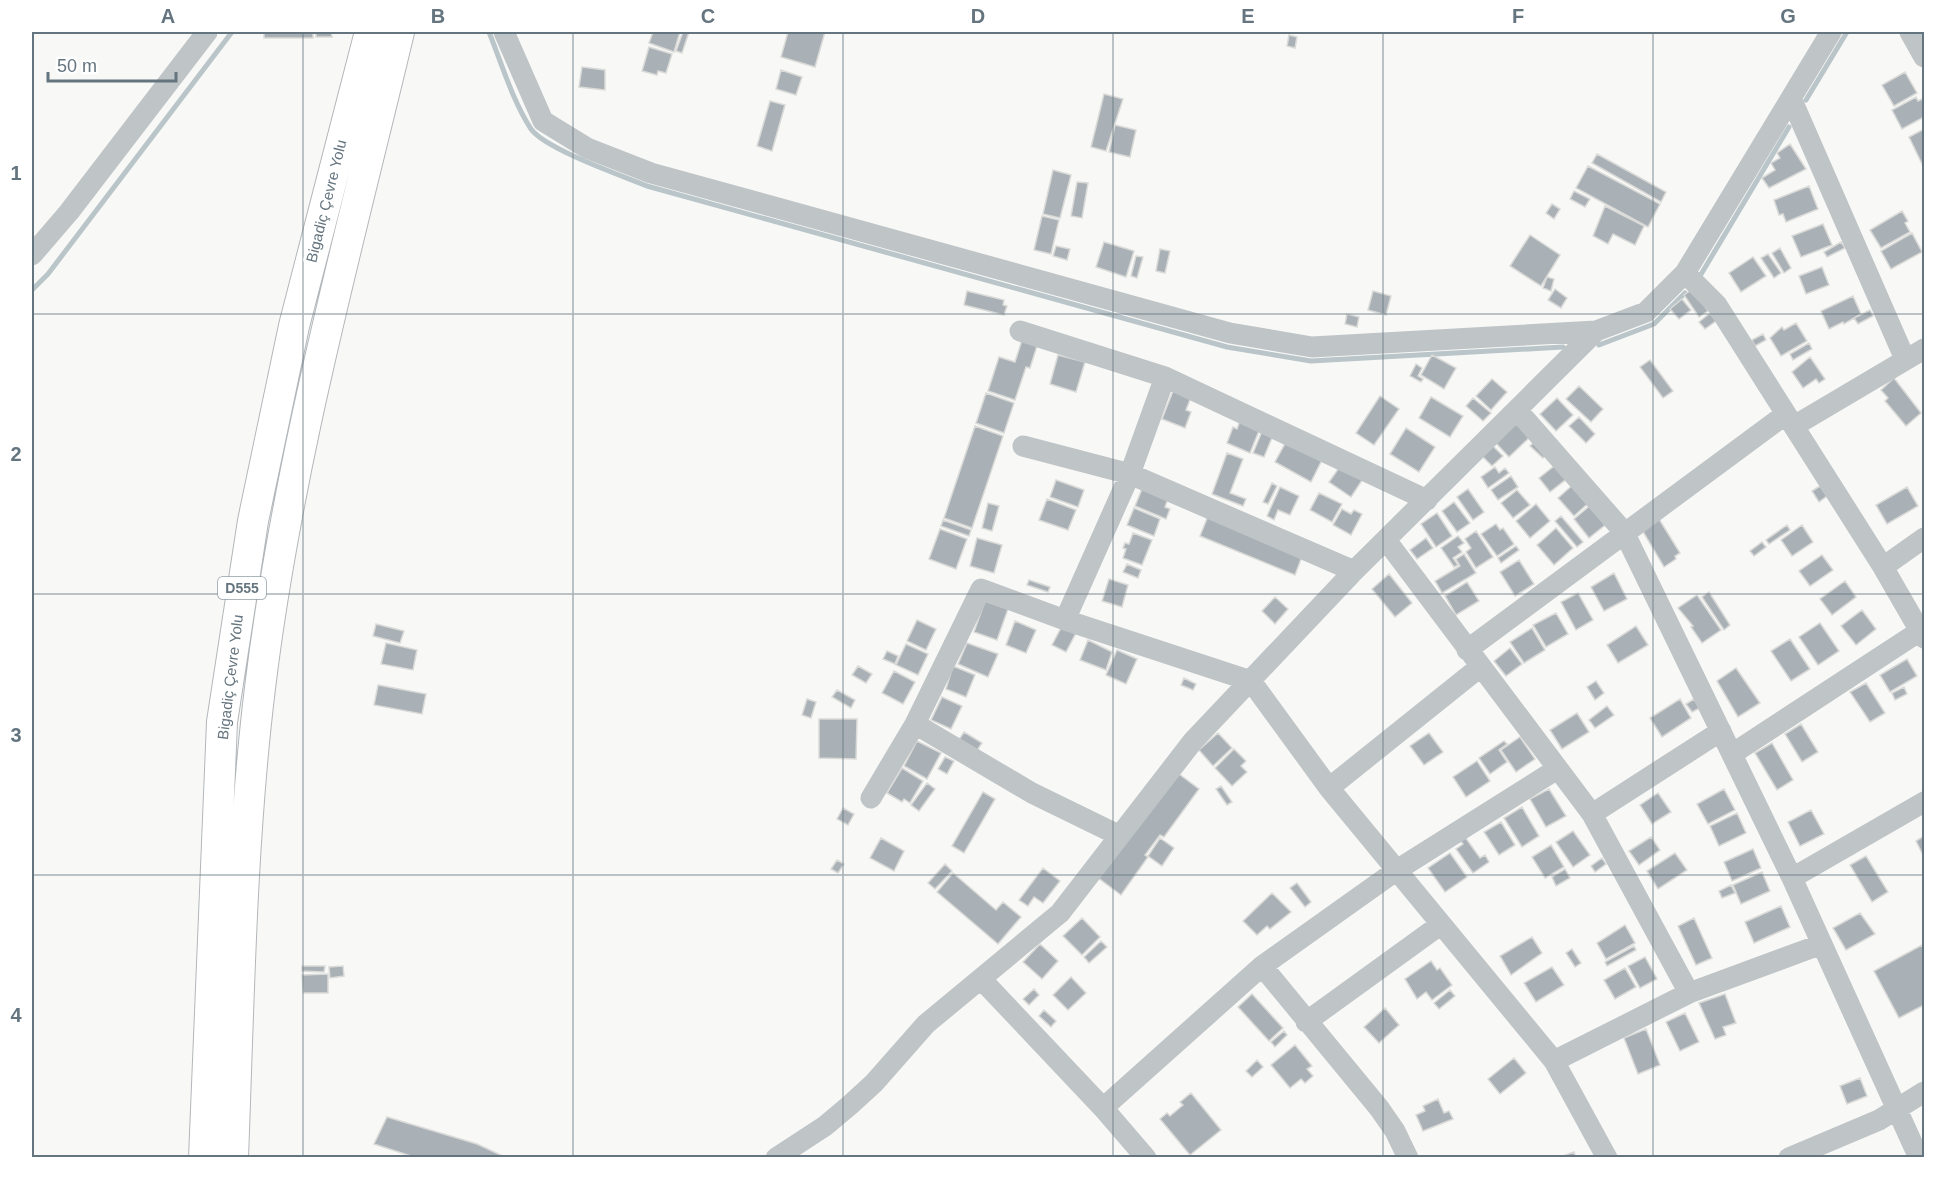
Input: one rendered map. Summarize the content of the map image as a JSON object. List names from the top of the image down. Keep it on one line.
{"streets":{"highway":["Bigadiç Çevre Yolu","D555"]},"scale_bar":"50 m","grid":{"columns":["A","B","C","D","E","F","G"],"rows":["1","2","3","4"]}}
